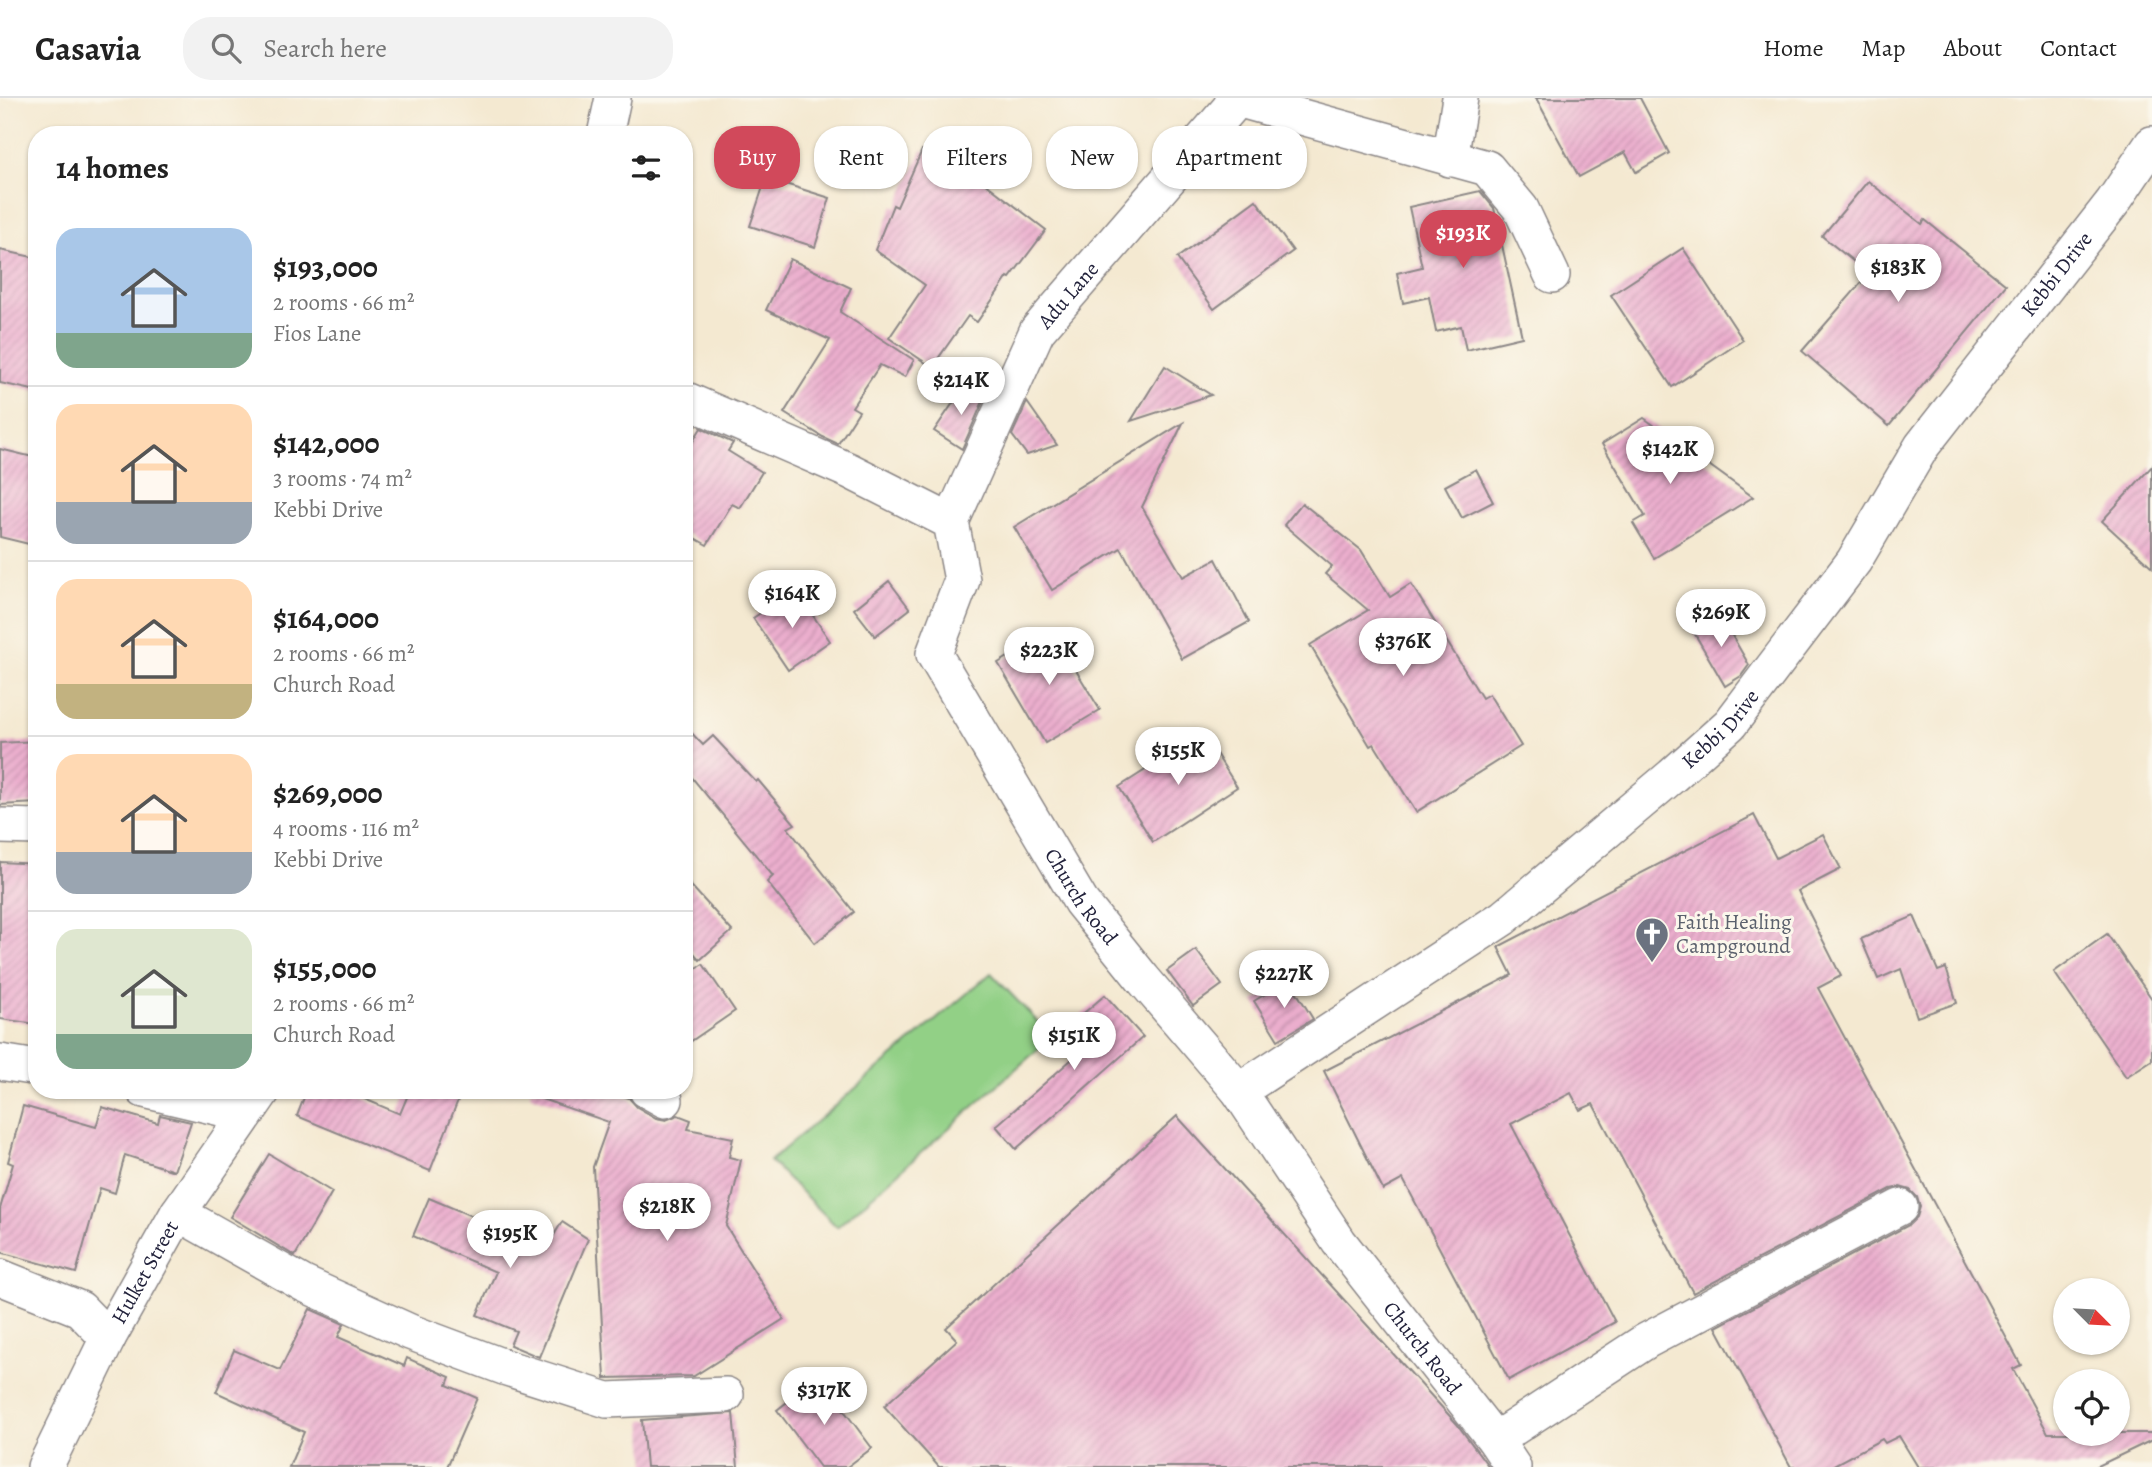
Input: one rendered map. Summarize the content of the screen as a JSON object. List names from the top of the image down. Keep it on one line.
{"streets":{"street":["Kebbi Drive","Adu Lane","Church Road","Hulket Street"]},"crossings":[["Kebbi Drive","Church Road"],["Adu Lane","Church Road"]],"places":{"church":["Faith Healing Campground"]},"north":"bottom right","page":{"header":"Casavia","search":"Search here","nav":["Home","Map","About","Contact"],"chip":["Buy","Rent","Filters","New","Apartment"],"heading":"14 homes","price":["$193K","$183K","$214K","$142K","$164K","$269K","$376K","$223K","$155K","$227K","$151K","$218K","$195K","$317K"],"list":[{"name":"$193,000","note":"2 rooms · 66 m² · Fios Lane"},{"name":"$142,000","note":"3 rooms · 74 m² · Kebbi Drive"},{"name":"$164,000","note":"2 rooms · 66 m² · Church Road"},{"name":"$269,000","note":"4 rooms · 116 m² · Kebbi Drive"},{"name":"$155,000","note":"2 rooms · 66 m² · Church Road"}]}}
